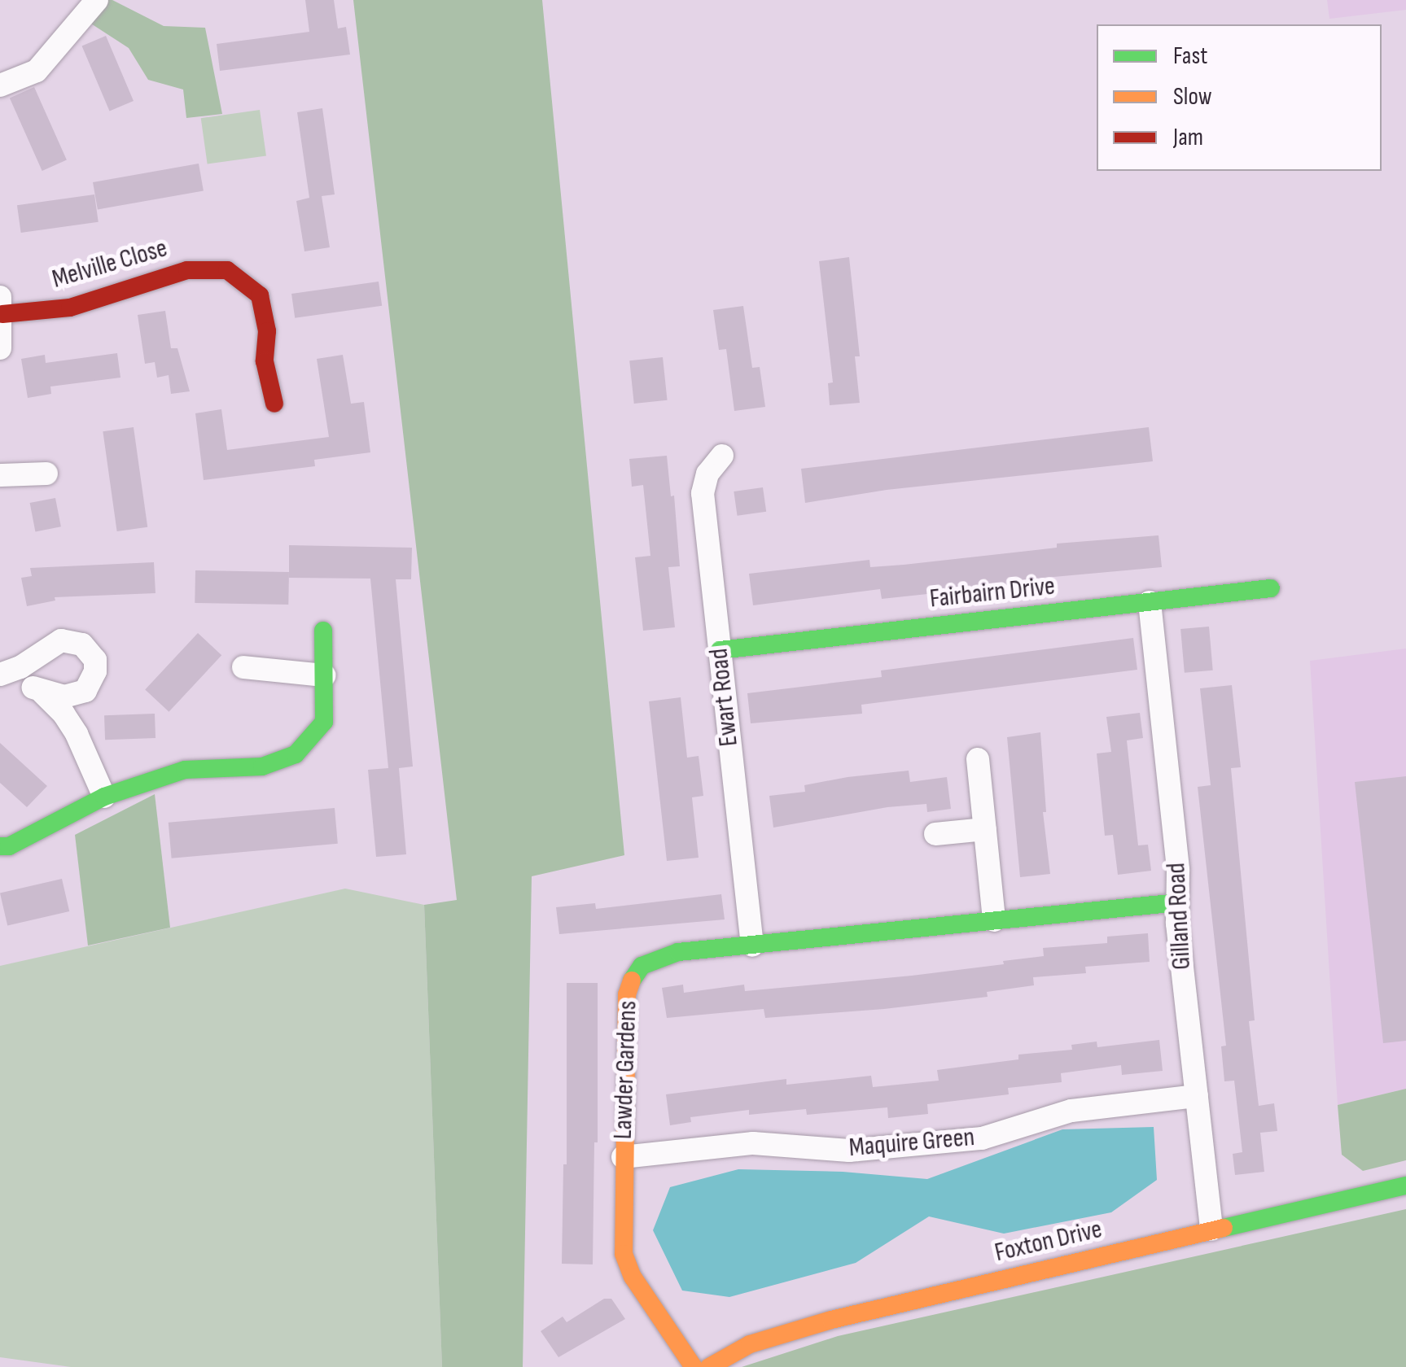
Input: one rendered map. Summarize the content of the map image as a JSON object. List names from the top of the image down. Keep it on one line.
{"streets":{"street":["Melville Close","Fairbairn Drive","Ewart Road","Gilland Road","Lawder Gardens","Maquire Green","Foxton Drive"]},"crossings":[["Fairbairn Drive","Ewart Road"],["Fairbairn Drive","Gilland Road"],["Ewart Road","Lawder Gardens"],["Gilland Road","Lawder Gardens"],["Gilland Road","Maquire Green"],["Gilland Road","Foxton Drive"],["Lawder Gardens","Maquire Green"]],"legend":["Fast","Slow","Jam"]}
